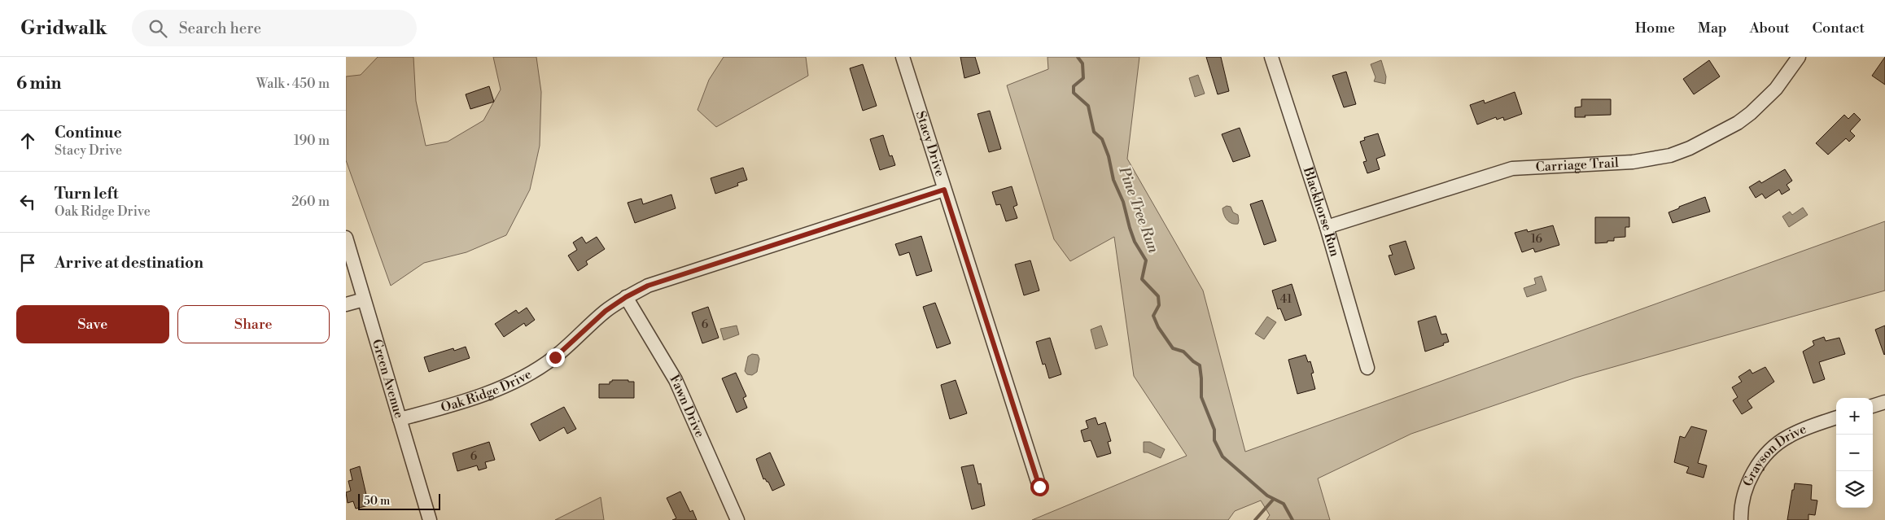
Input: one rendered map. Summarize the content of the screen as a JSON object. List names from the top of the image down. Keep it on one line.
{"streets":{"street":["Stacy Drive","Carriage Trail","Blackhorse Run","Green Avenue","Oak Ridge Drive","Fawn Drive","Grayson Drive"]},"crossings":[["Stacy Drive","Oak Ridge Drive"],["Carriage Trail","Blackhorse Run"],["Green Avenue","Oak Ridge Drive"],["Oak Ridge Drive","Fawn Drive"]],"water":["Pine Tree Run"],"house_numbers":["16","41","6","6"],"scale_bar":"50 m","page":{"header":"Gridwalk","search":"Search here","nav":["Home","Map","About","Contact"],"heading":["6 min","Walk · 450 m"],"list":[["Continue","Stacy Drive","190 m"],["Turn left","Oak Ridge Drive","260 m"],"Arrive at destination"],"buttons":["Save","Share"],"map_buttons":["+","−"],"scale":"50 m"}}
